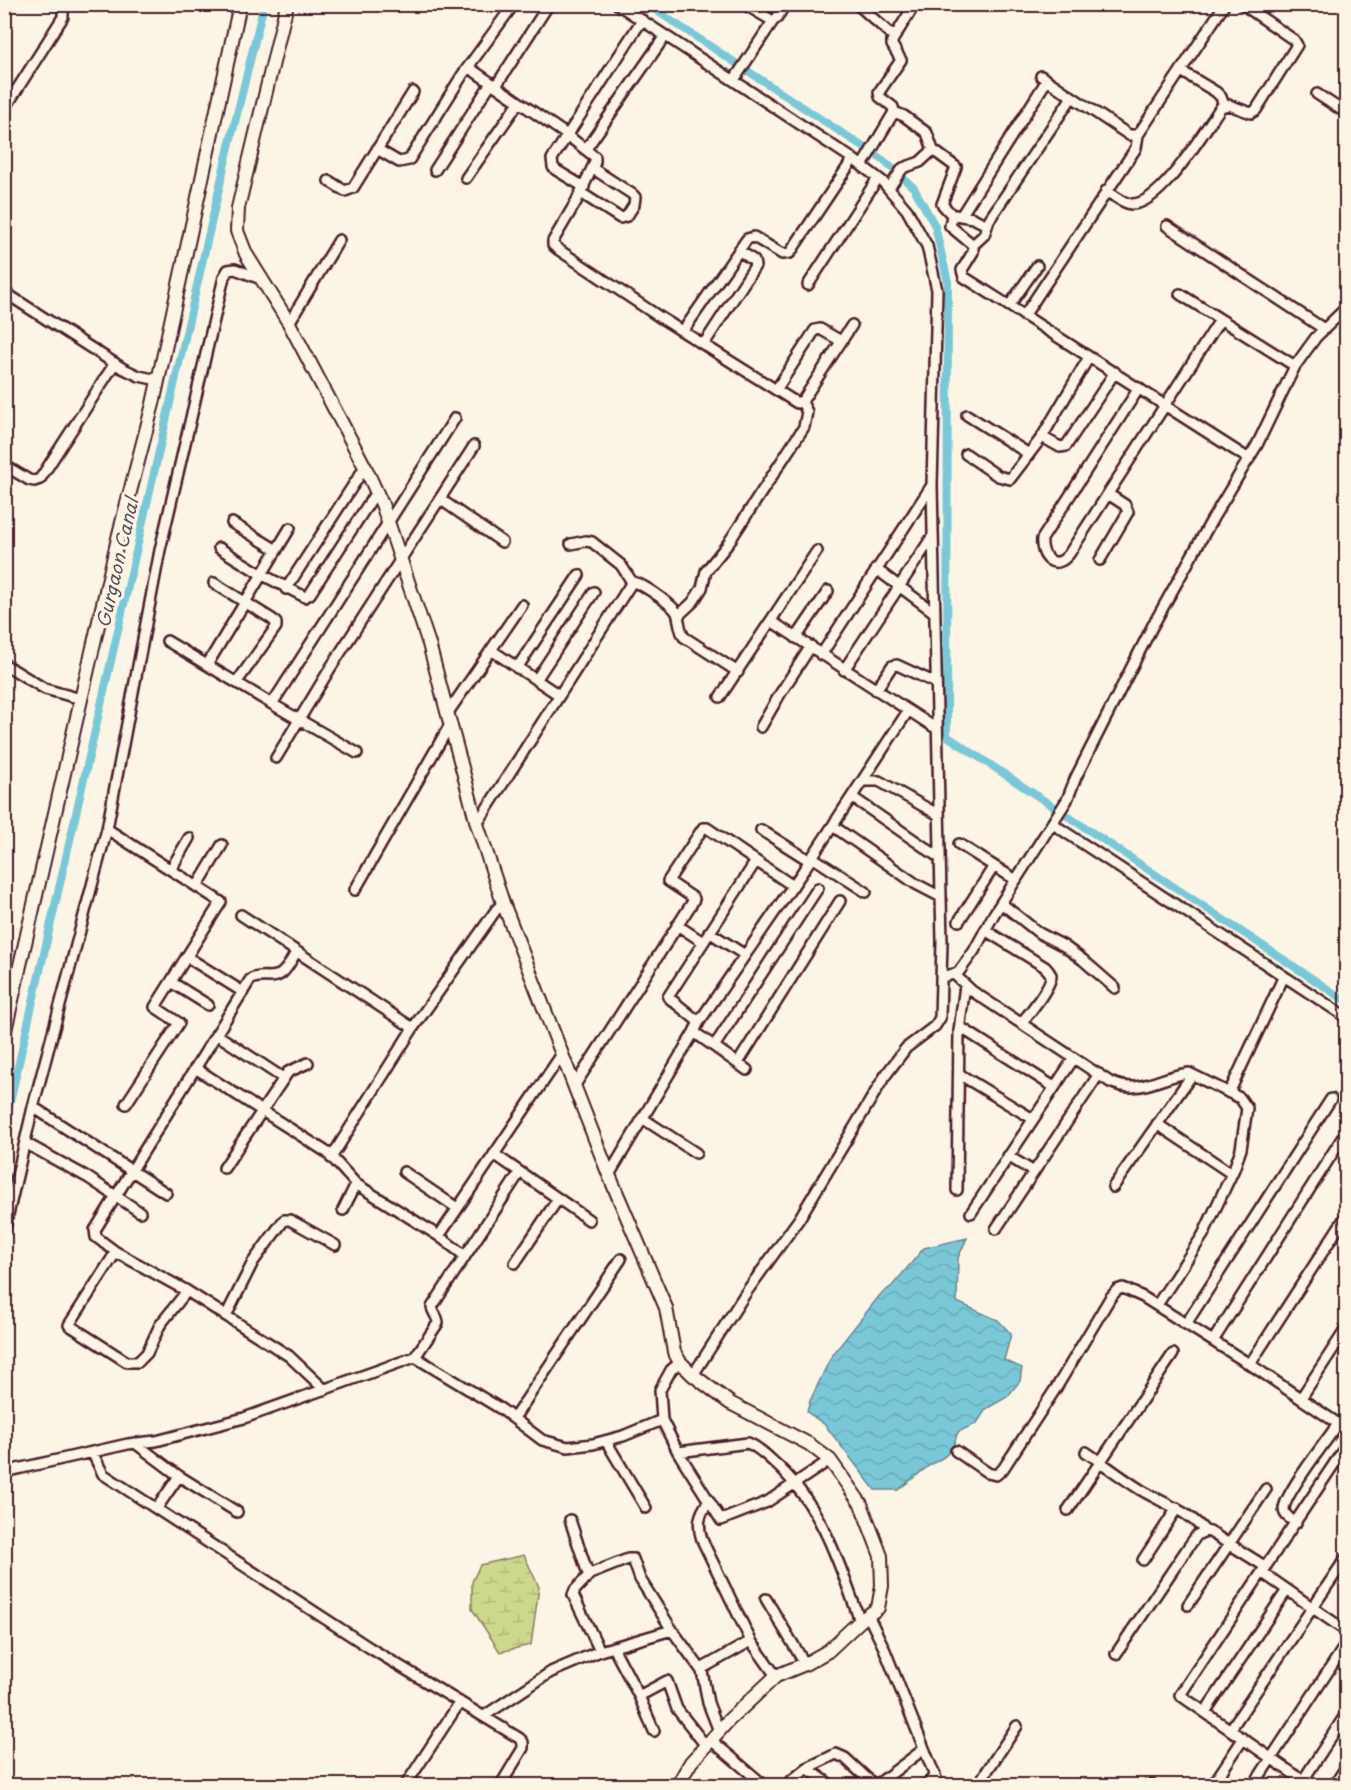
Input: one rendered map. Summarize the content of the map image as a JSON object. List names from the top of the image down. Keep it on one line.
{"water":["Gurgaon Canal"]}
